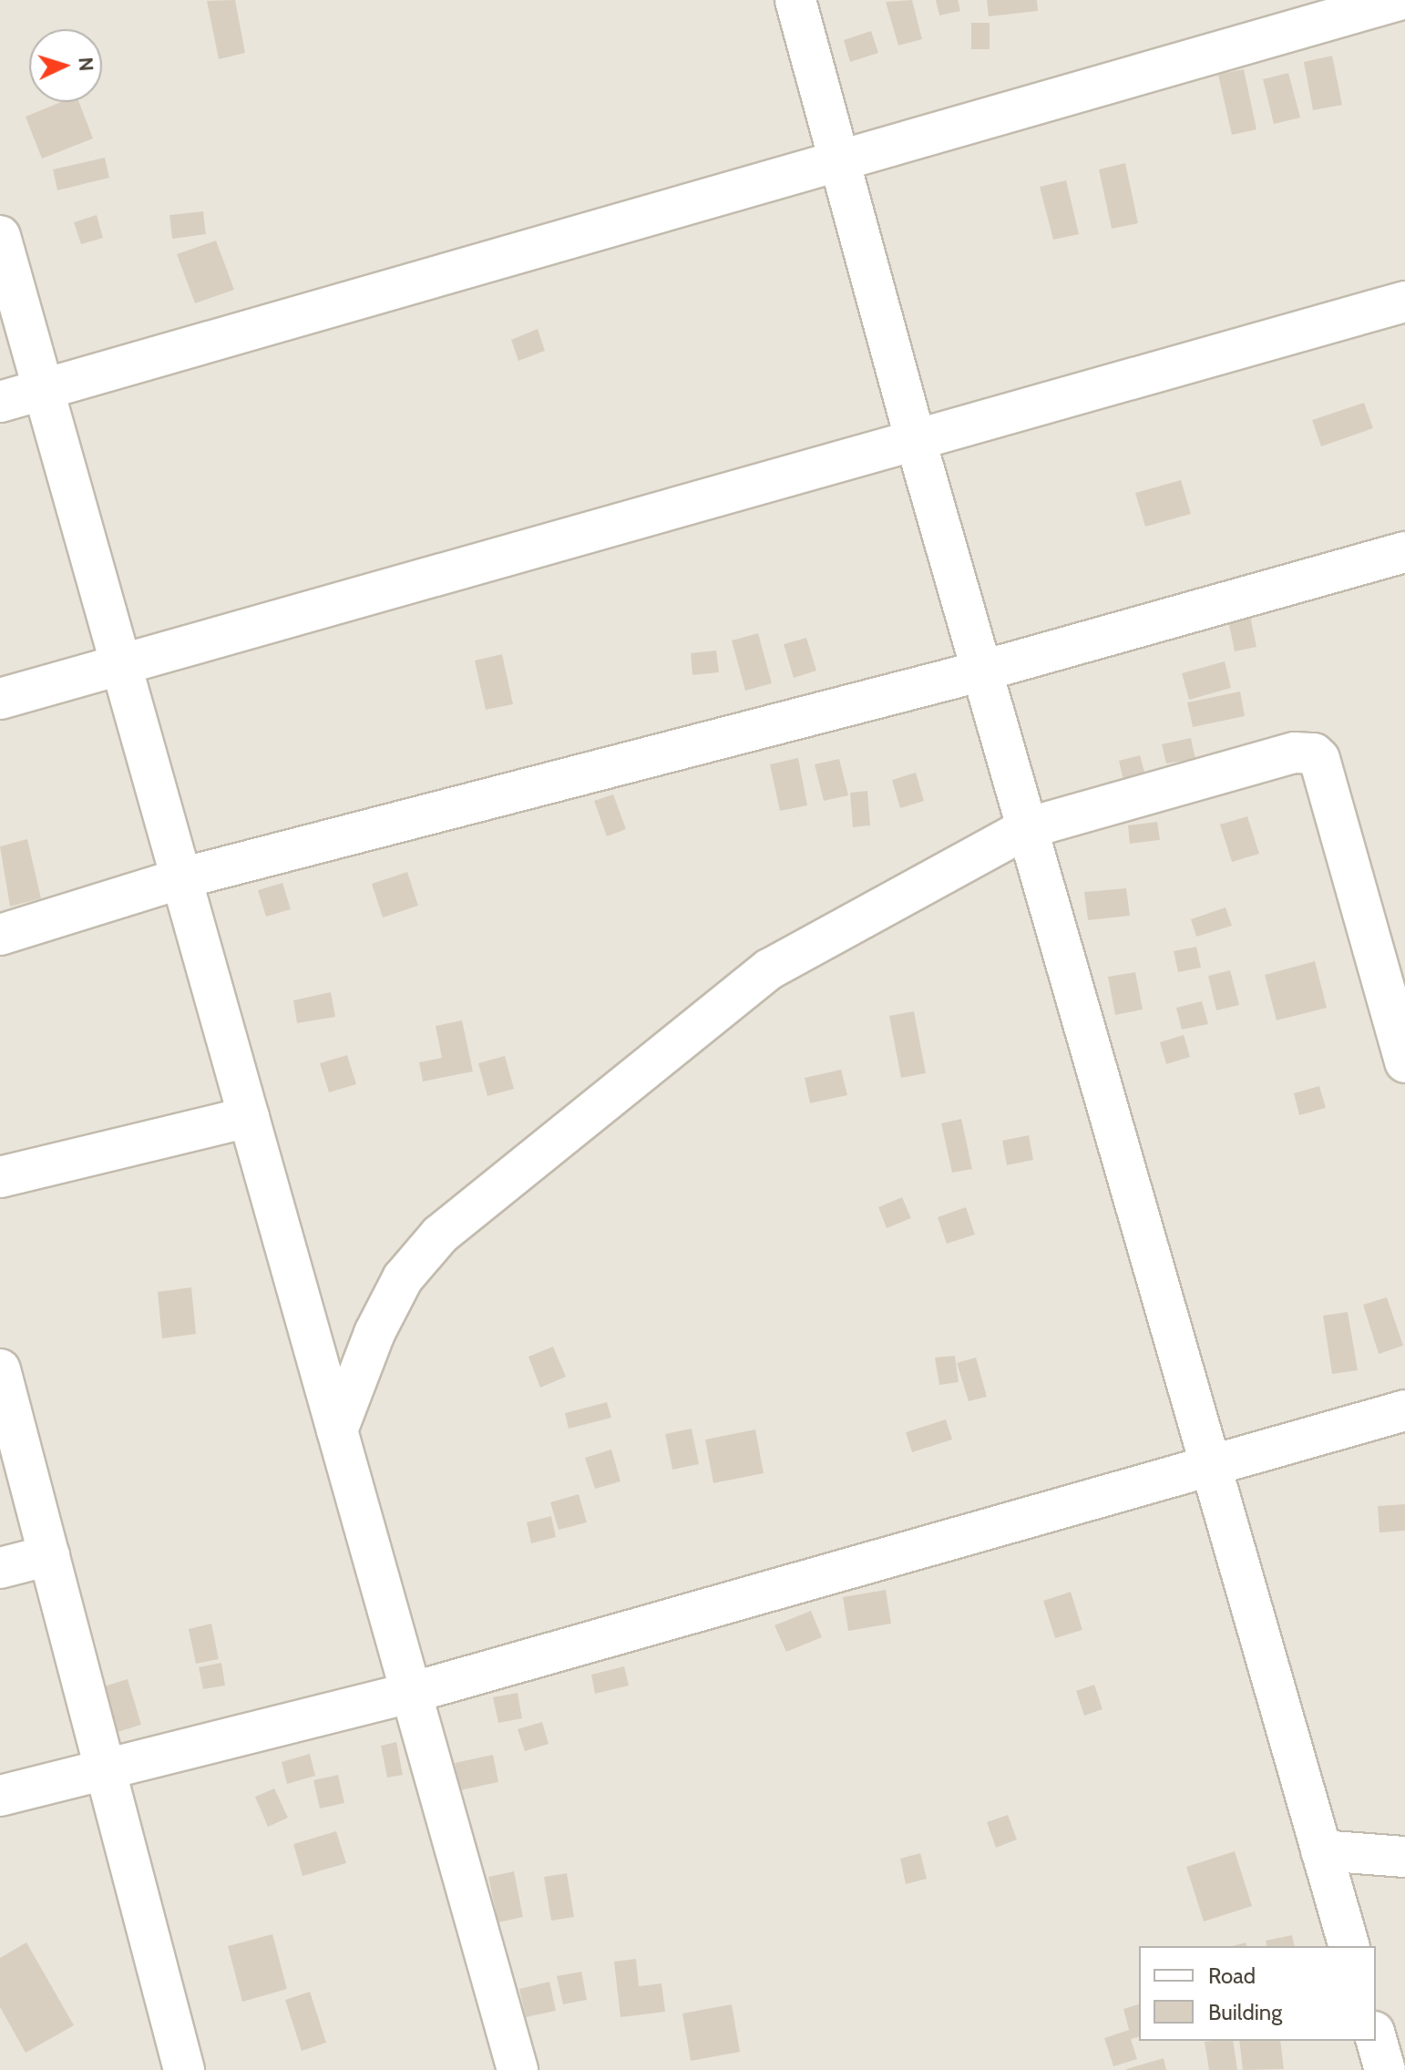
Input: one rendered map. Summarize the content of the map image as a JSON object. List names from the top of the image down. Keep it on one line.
{"legend":["Road","Building"],"north":"right"}
